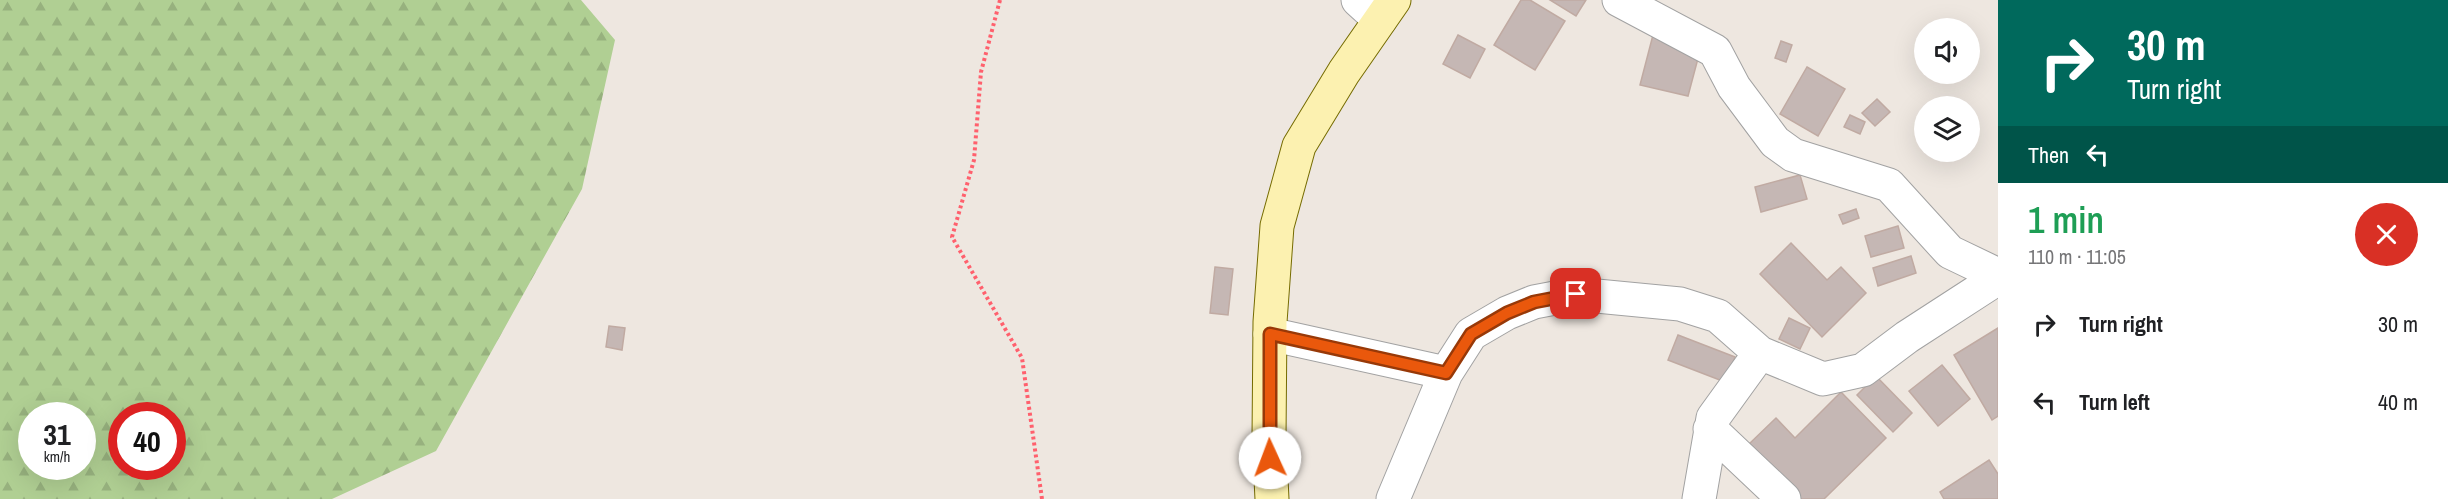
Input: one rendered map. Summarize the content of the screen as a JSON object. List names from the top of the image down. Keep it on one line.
{"page":{"turn":["30 m","Turn right"],"then":"Then","heading":["1 min","110 m · 11:05"],"list":[{"name":"Turn right","value":"30 m"},{"name":"Turn left","value":"40 m"}],"speed":"31 km/h","limit":"40"}}
